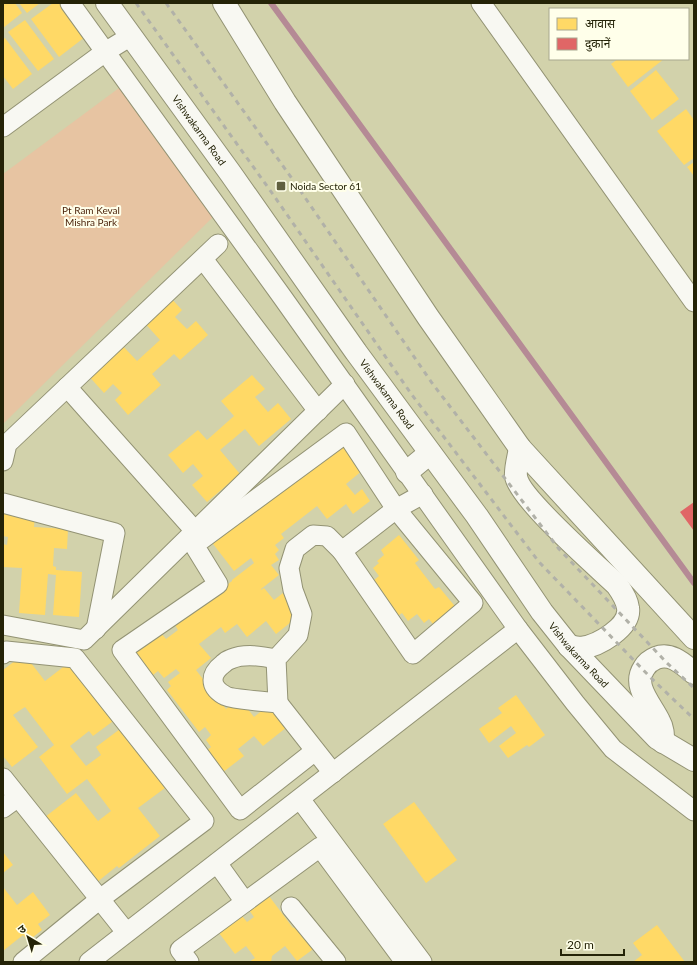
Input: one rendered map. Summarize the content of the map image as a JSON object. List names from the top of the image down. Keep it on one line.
{"streets":{"main road":["Vishwakarma Road"]},"parks":["Pt Ram Keval Mishra Park"],"places":{"transit":["Noida Sector 61"]},"legend":["आवास","दुकानें"],"scale_bar":"20 m","north":"top left"}
